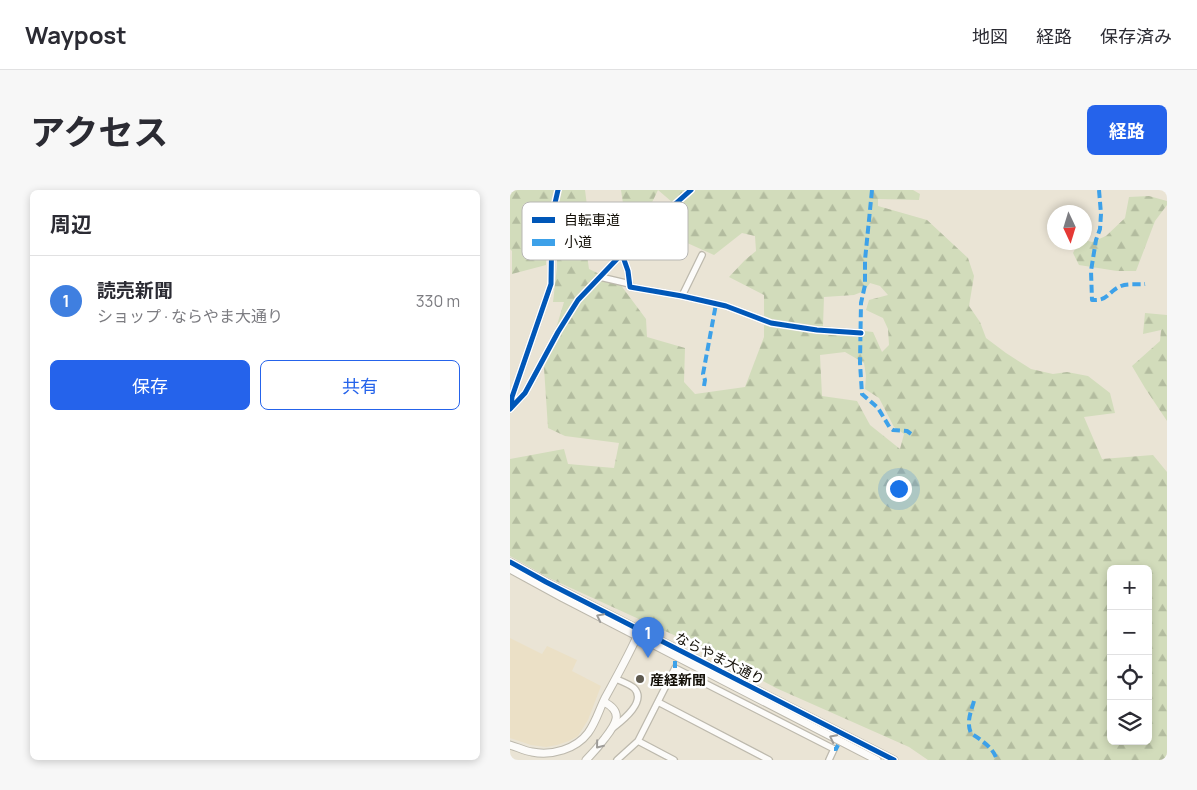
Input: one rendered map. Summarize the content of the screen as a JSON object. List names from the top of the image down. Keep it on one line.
{"streets":{"street":["ならやま大通り"]},"places":["産経新聞"],"legend":["自転車道","小道"],"north":"bottom","page":{"header":"Waypost","nav":["地図","経路","保存済み"],"title":"アクセス","buttons":["経路",["保存","共有"]],"heading":"周辺","list":[{"mark":"1","name":"読売新聞","note":"ショップ · ならやま大通り","value":"330 m"}],"map_buttons":["+","−"],"pins":"1"}}
